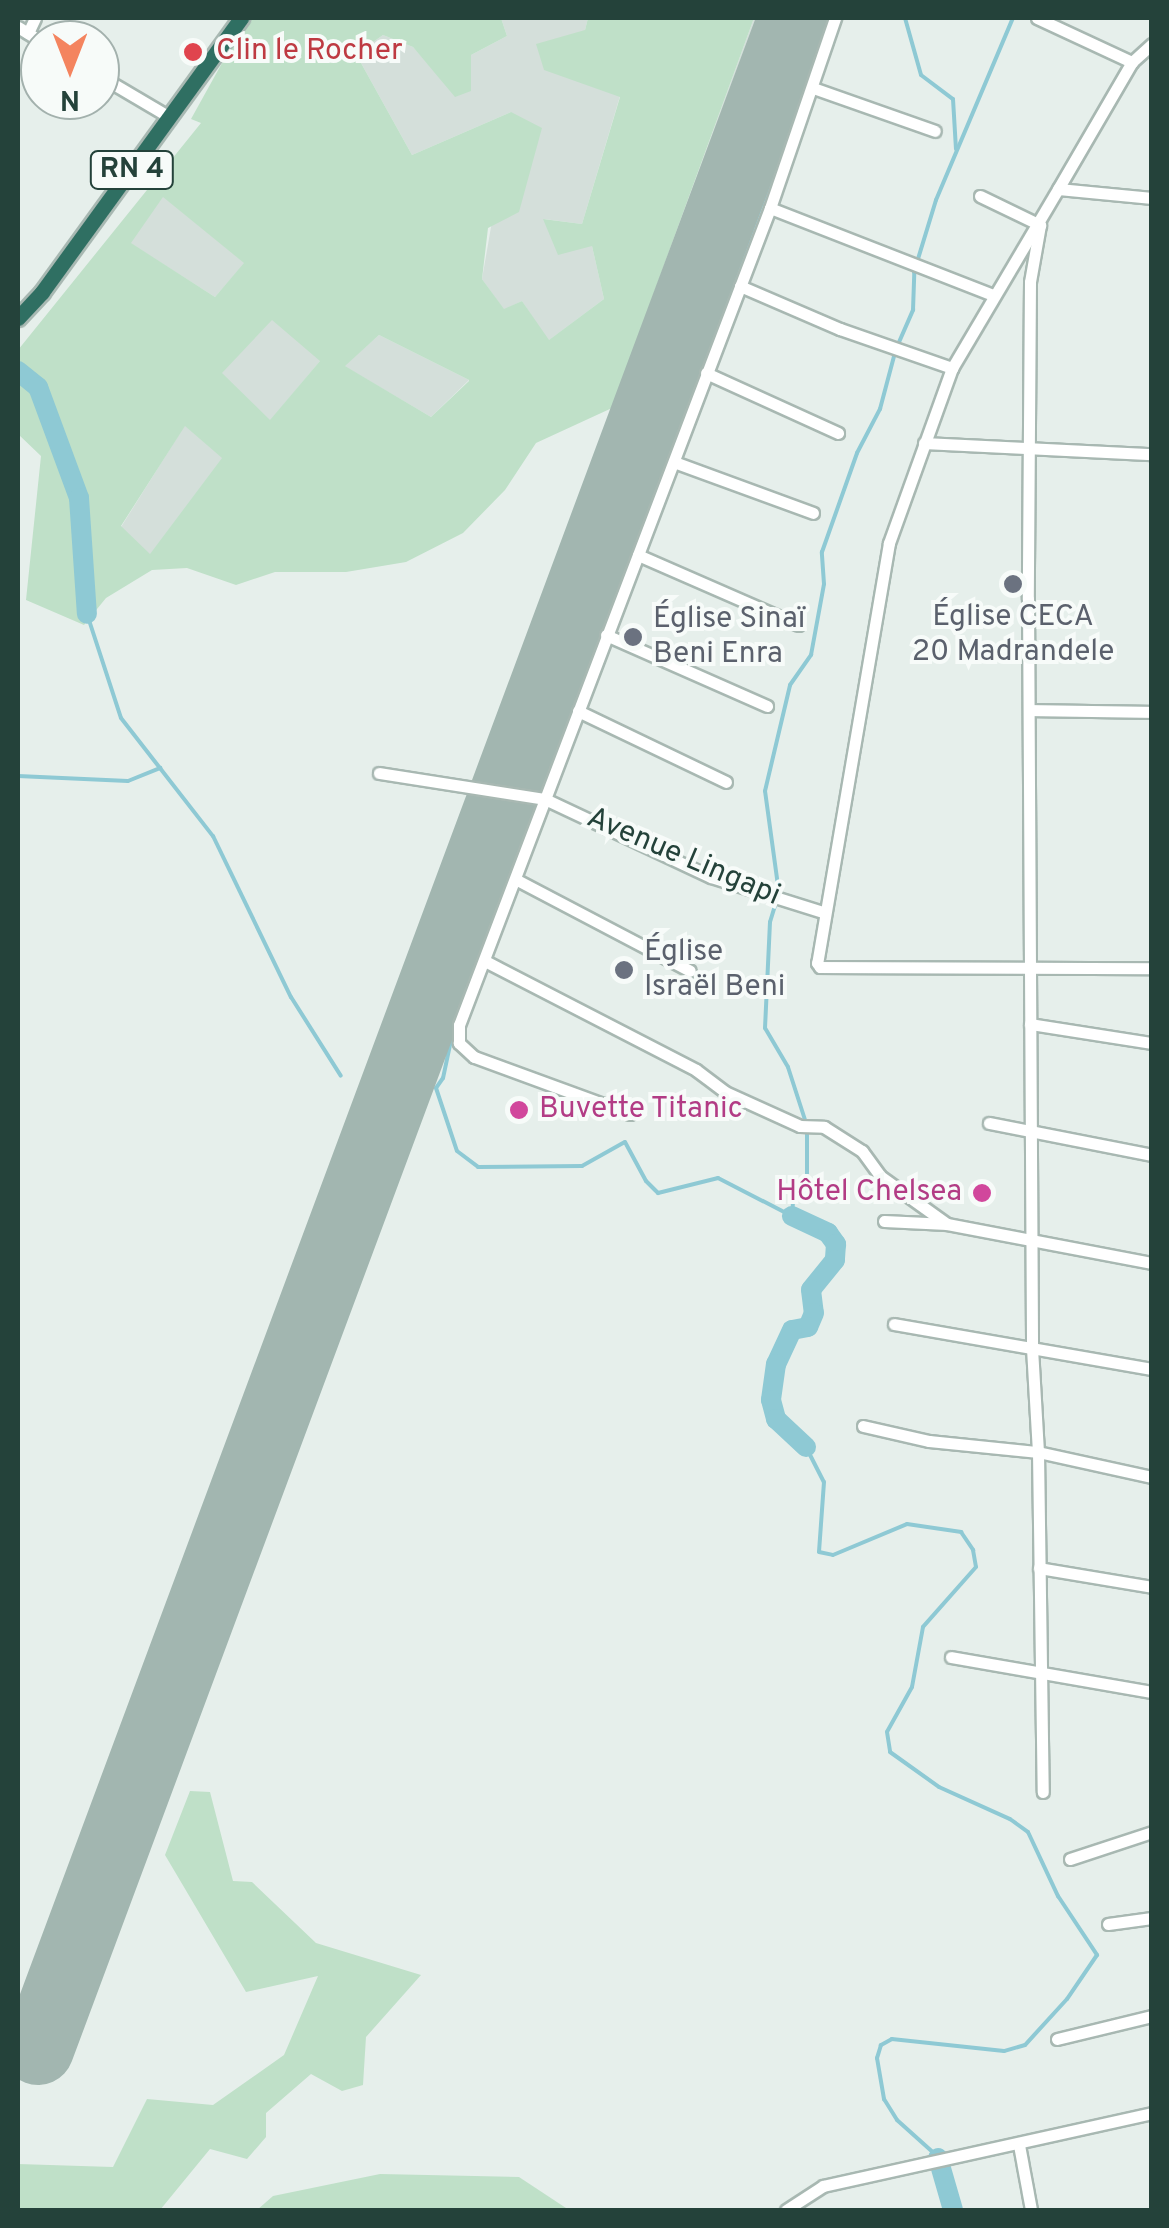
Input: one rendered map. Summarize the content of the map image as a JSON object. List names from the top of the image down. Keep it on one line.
{"streets":{"highway":["RN 4"],"street":["Avenue Lingapi"]},"places":["Clin le Rocher","Église CECA 20 Madrandele","Église Sinaï Beni Enra","Église Israël Beni","Buvette Titanic","Hôtel Chelsea"],"north":"bottom"}
